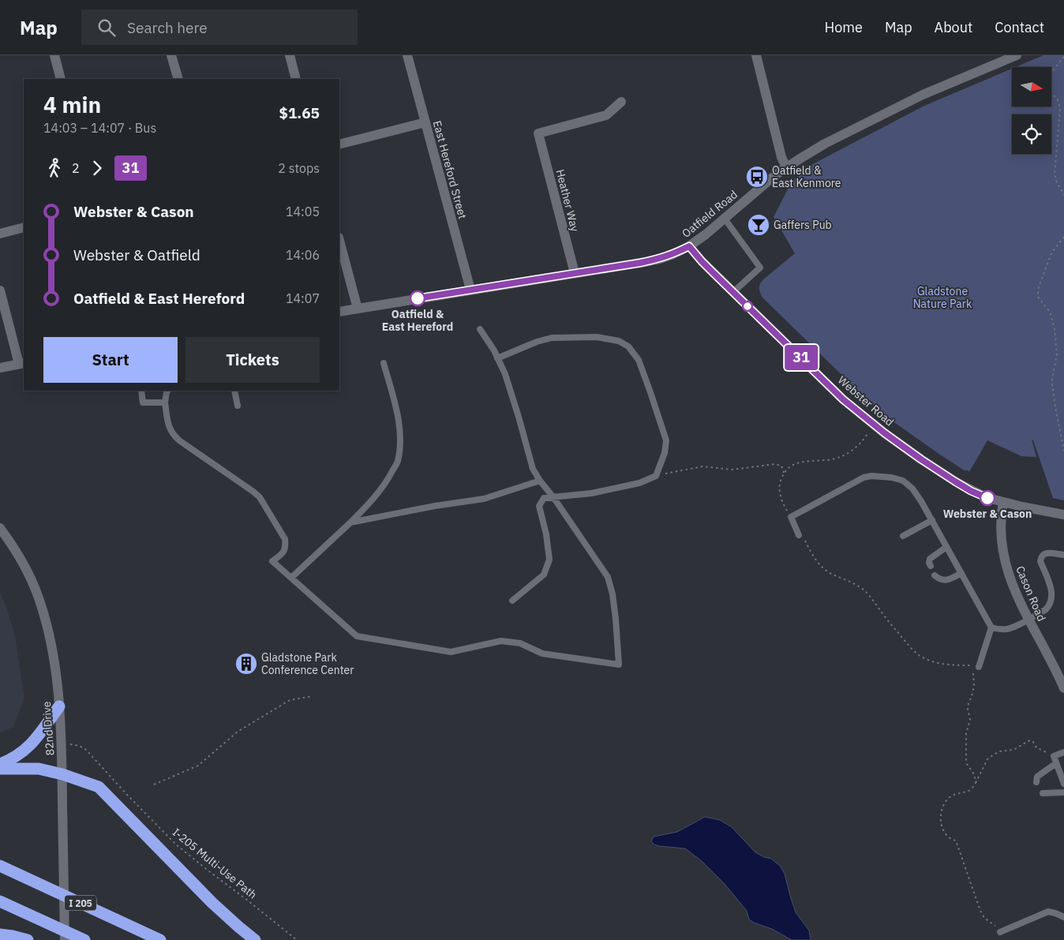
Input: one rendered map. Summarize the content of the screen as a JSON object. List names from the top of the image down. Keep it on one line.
{"streets":{"highway":["I 205"],"street":["East Hereford Street","Heather Way","Oatfield Road","Webster Road","Cason Road","82nd Drive"],"path":["I-205 Multi-Use Path"]},"crossings":[["East Hereford Street","Oatfield Road"],["Heather Way","Oatfield Road"],["Oatfield Road","Webster Road"],["Webster Road","Cason Road"]],"parks":["Gladstone Nature Park"],"places":{"bus stop":["Oatfield & East Kenmore"],"bar":["Gaffers Pub"],"other":["Oatfield & East Hereford","Webster & Cason"],"building":["Gladstone Park Conference Center"]},"lines":["bus line 31"],"north":"right","page":{"header":"Map","search":"Search here","nav":["Home","Map","About","Contact"],"on_map":"31","heading":["4 min","14:03 – 14:07 · Bus","$1.65"],"legs":["2","31","2 stops"],"list":[{"name":"Webster & Cason","value":"14:05"},{"name":"Webster & Oatfield","value":"14:06"},{"name":"Oatfield & East Hereford","value":"14:07"}],"buttons":["Start","Tickets"]}}
